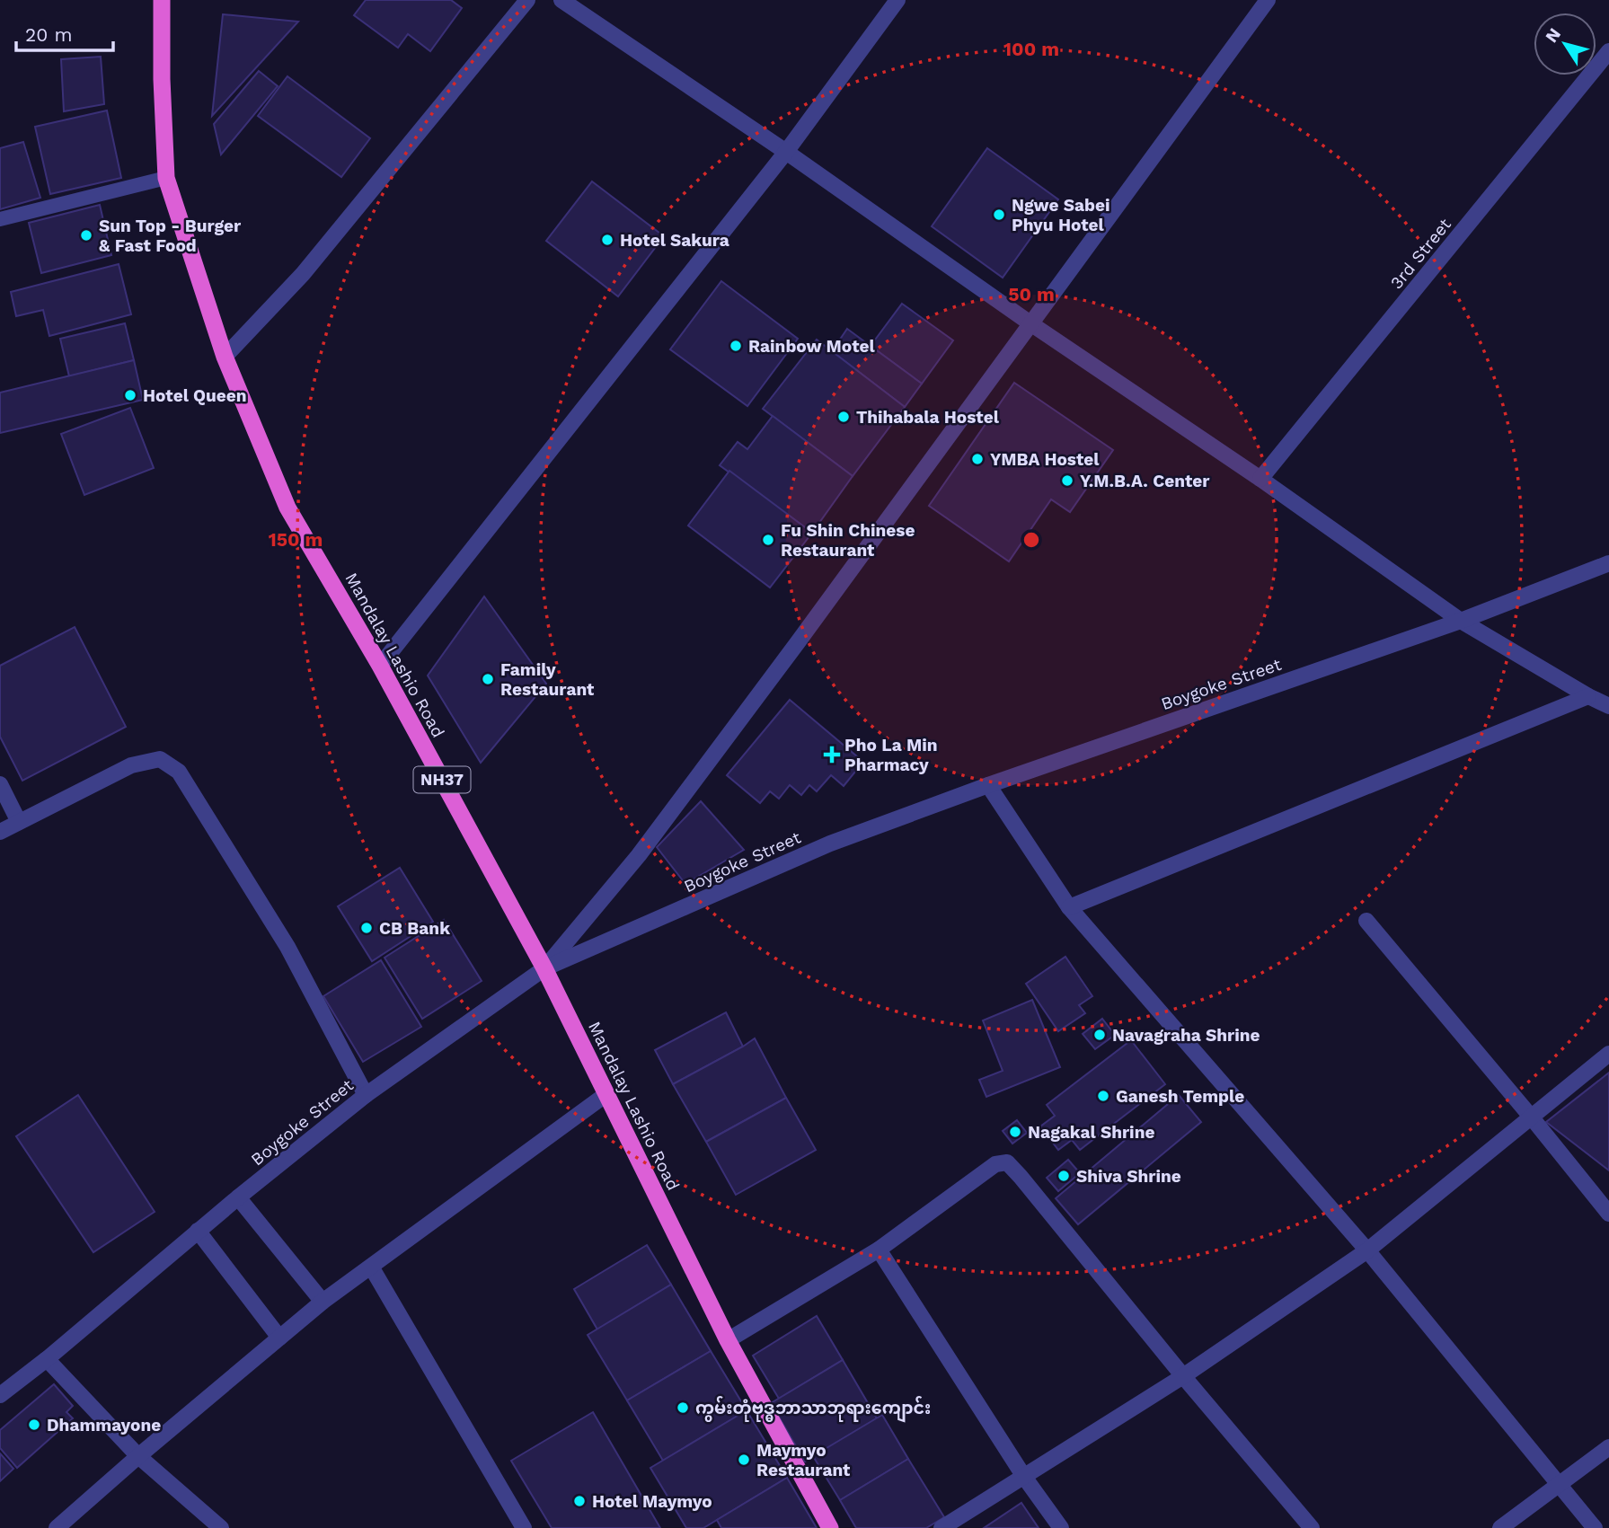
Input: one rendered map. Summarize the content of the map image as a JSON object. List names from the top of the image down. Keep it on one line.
{"streets":{"highway":["Mandalay Lashio Road","NH37"],"street":["3rd Street","Boygoke Street"]},"crossings":[["Mandalay Lashio Road","Boygoke Street"]],"places":{"other":["Ngwe Sabei Phyu Hotel","Sun Top - Burger & Fast Food","Hotel Sakura","Rainbow Motel","Hotel Queen","Thihabala Hostel","YMBA Hostel","Y.M.B.A. Center","Fu Shin Chinese Restaurant","Family Restaurant","CB Bank","Navagraha Shrine","Ganesh Temple","Nagakal Shrine","Shiva Shrine","ကွမ်းတုံဗုဒ္ဓဘာသာဘုရားကျောင်း","Dhammayone","Maymyo Restaurant","Hotel Maymyo"],"health":["Pho La Min Pharmacy"]},"scale_bar":"20 m","north":"top left","rings":["100 m","50 m","150 m"]}
